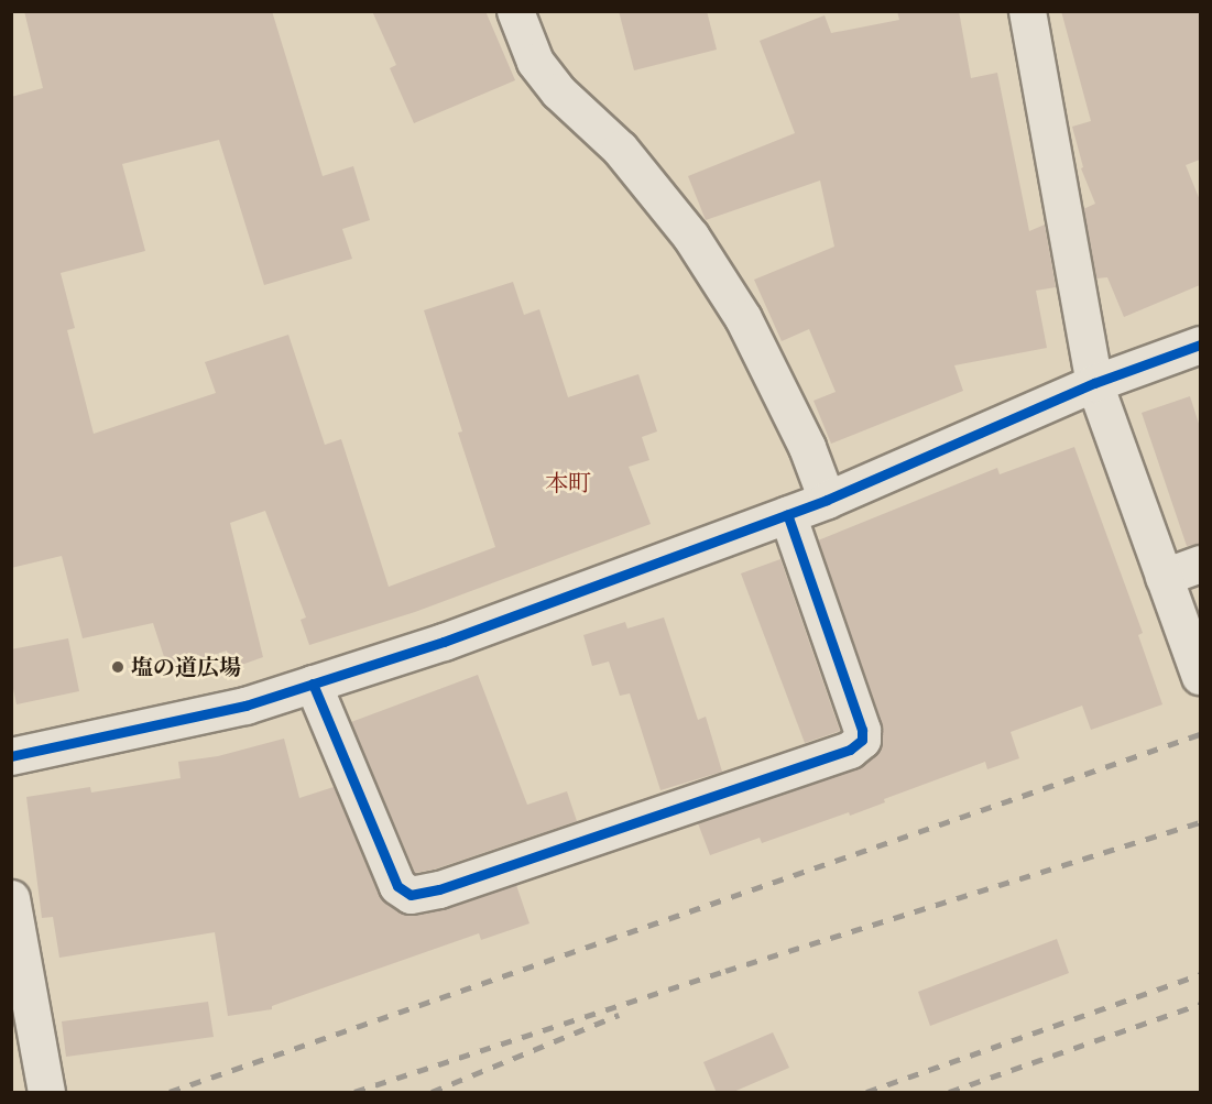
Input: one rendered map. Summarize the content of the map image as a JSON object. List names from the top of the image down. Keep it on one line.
{"districts":["本町"],"places":["塩の道広場"]}
